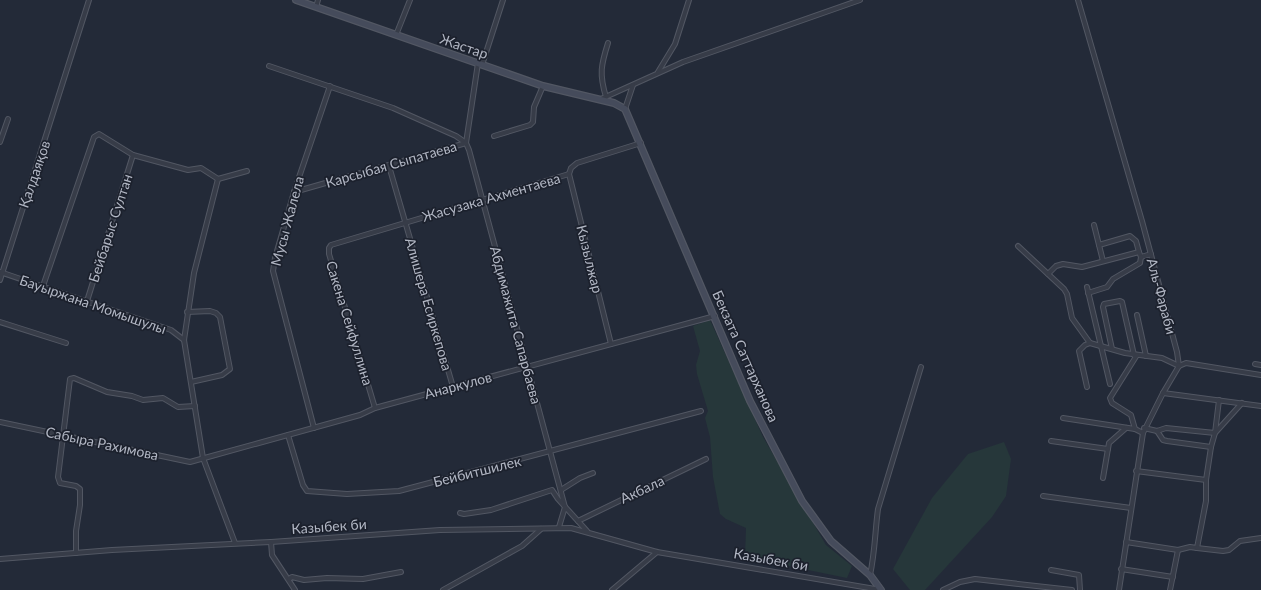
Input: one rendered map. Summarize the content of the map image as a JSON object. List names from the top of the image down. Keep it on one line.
{"streets":{"street":["Жастар","Карсыбая Сыпатаева","Қалдаяқов","Жасузака Ахментаева","Мусы Жалела","Бейбарыс Султан","Кызылжар","Аль-Фараби","Бауыржана Момышулы","Алишера Есиркепова","Сакена Сейфуллина","Абдимажита Сапарбаева","Бекзата Саттарханова","Анаркулов","Сабыра Рахимова","Бейбитшилек","Акбала","Казыбек би"]},"crossings":[["Жастар","Абдимажита Сапарбаева"],["Жастар","Бекзата Саттарханова"],["Карсыбая Сыпатаева","Мусы Жалела"],["Карсыбая Сыпатаева","Алишера Есиркепова"],["Карсыбая Сыпатаева","Абдимажита Сапарбаева"],["Қалдаяқов","Бауыржана Момышулы"],["Жасузака Ахментаева","Кызылжар"],["Жасузака Ахментаева","Алишера Есиркепова"],["Жасузака Ахментаева","Сакена Сейфуллина"],["Жасузака Ахментаева","Абдимажита Сапарбаева"],["Жасузака Ахментаева","Бекзата Саттарханова"],["Мусы Жалела","Анаркулов"],["Бейбарыс Султан","Бауыржана Момышулы"],["Кызылжар","Анаркулов"],["Алишера Есиркепова","Анаркулов"],["Сакена Сейфуллина","Анаркулов"],["Абдимажита Сапарбаева","Анаркулов"],["Абдимажита Сапарбаева","Бейбитшилек"],["Бекзата Саттарханова","Анаркулов"],["Бекзата Саттарханова","Казыбек би"],["Анаркулов","Сабыра Рахимова"],["Анаркулов","Бейбитшилек"]]}
